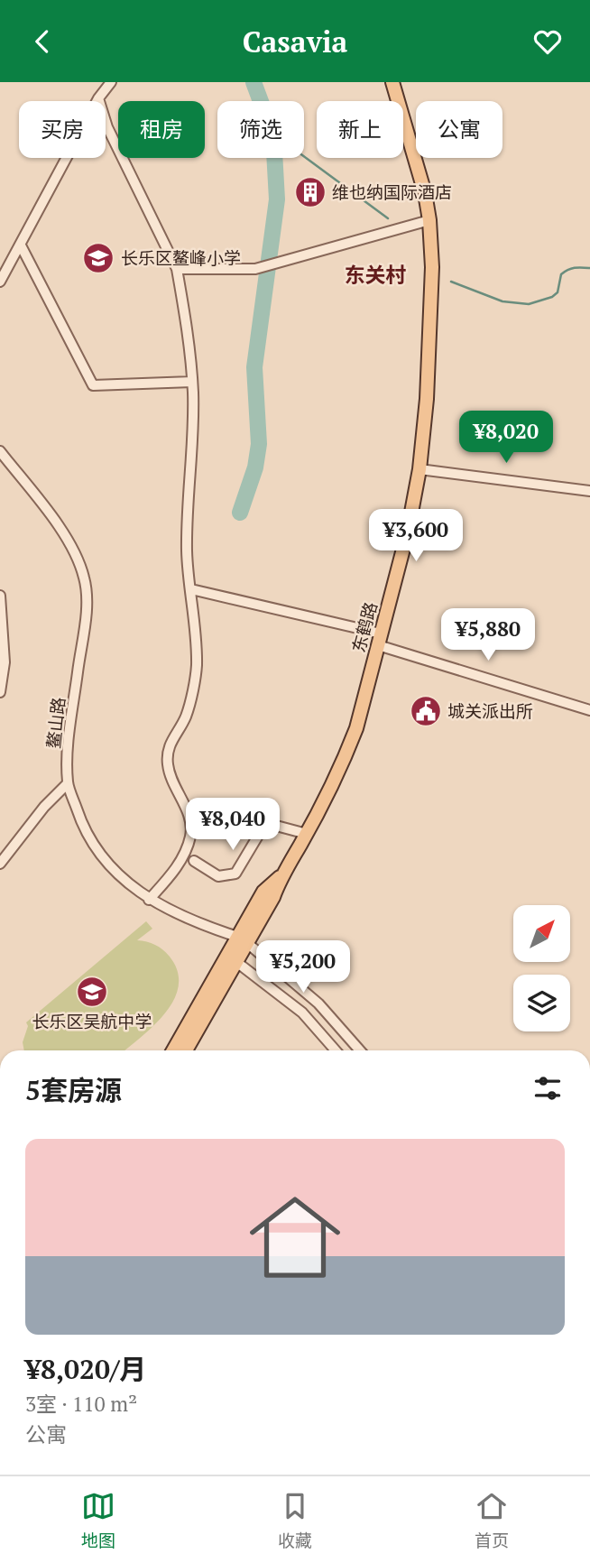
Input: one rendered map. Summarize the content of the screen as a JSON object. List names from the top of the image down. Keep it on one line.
{"streets":{"main road":["东鹤路"],"street":["鳌山路"]},"crossings":[["东鹤路","鳌山路"]],"districts":["东关村"],"places":{"building":["维也纳国际酒店"],"school or university":["长乐区鳌峰小学","长乐区吴航中学"],"public building":["城关派出所"]},"north":"top right","page":{"header":"Casavia","chip":["买房","租房","筛选","新上","公寓"],"price":["¥8,020","¥3,600","¥5,880","¥8,040","¥5,200"],"heading":"5套房源","list":[{"name":"¥8,020/月","note":"3室 · 110 m² · 公寓"}],"tabs":["地图","收藏","首页"]}}
